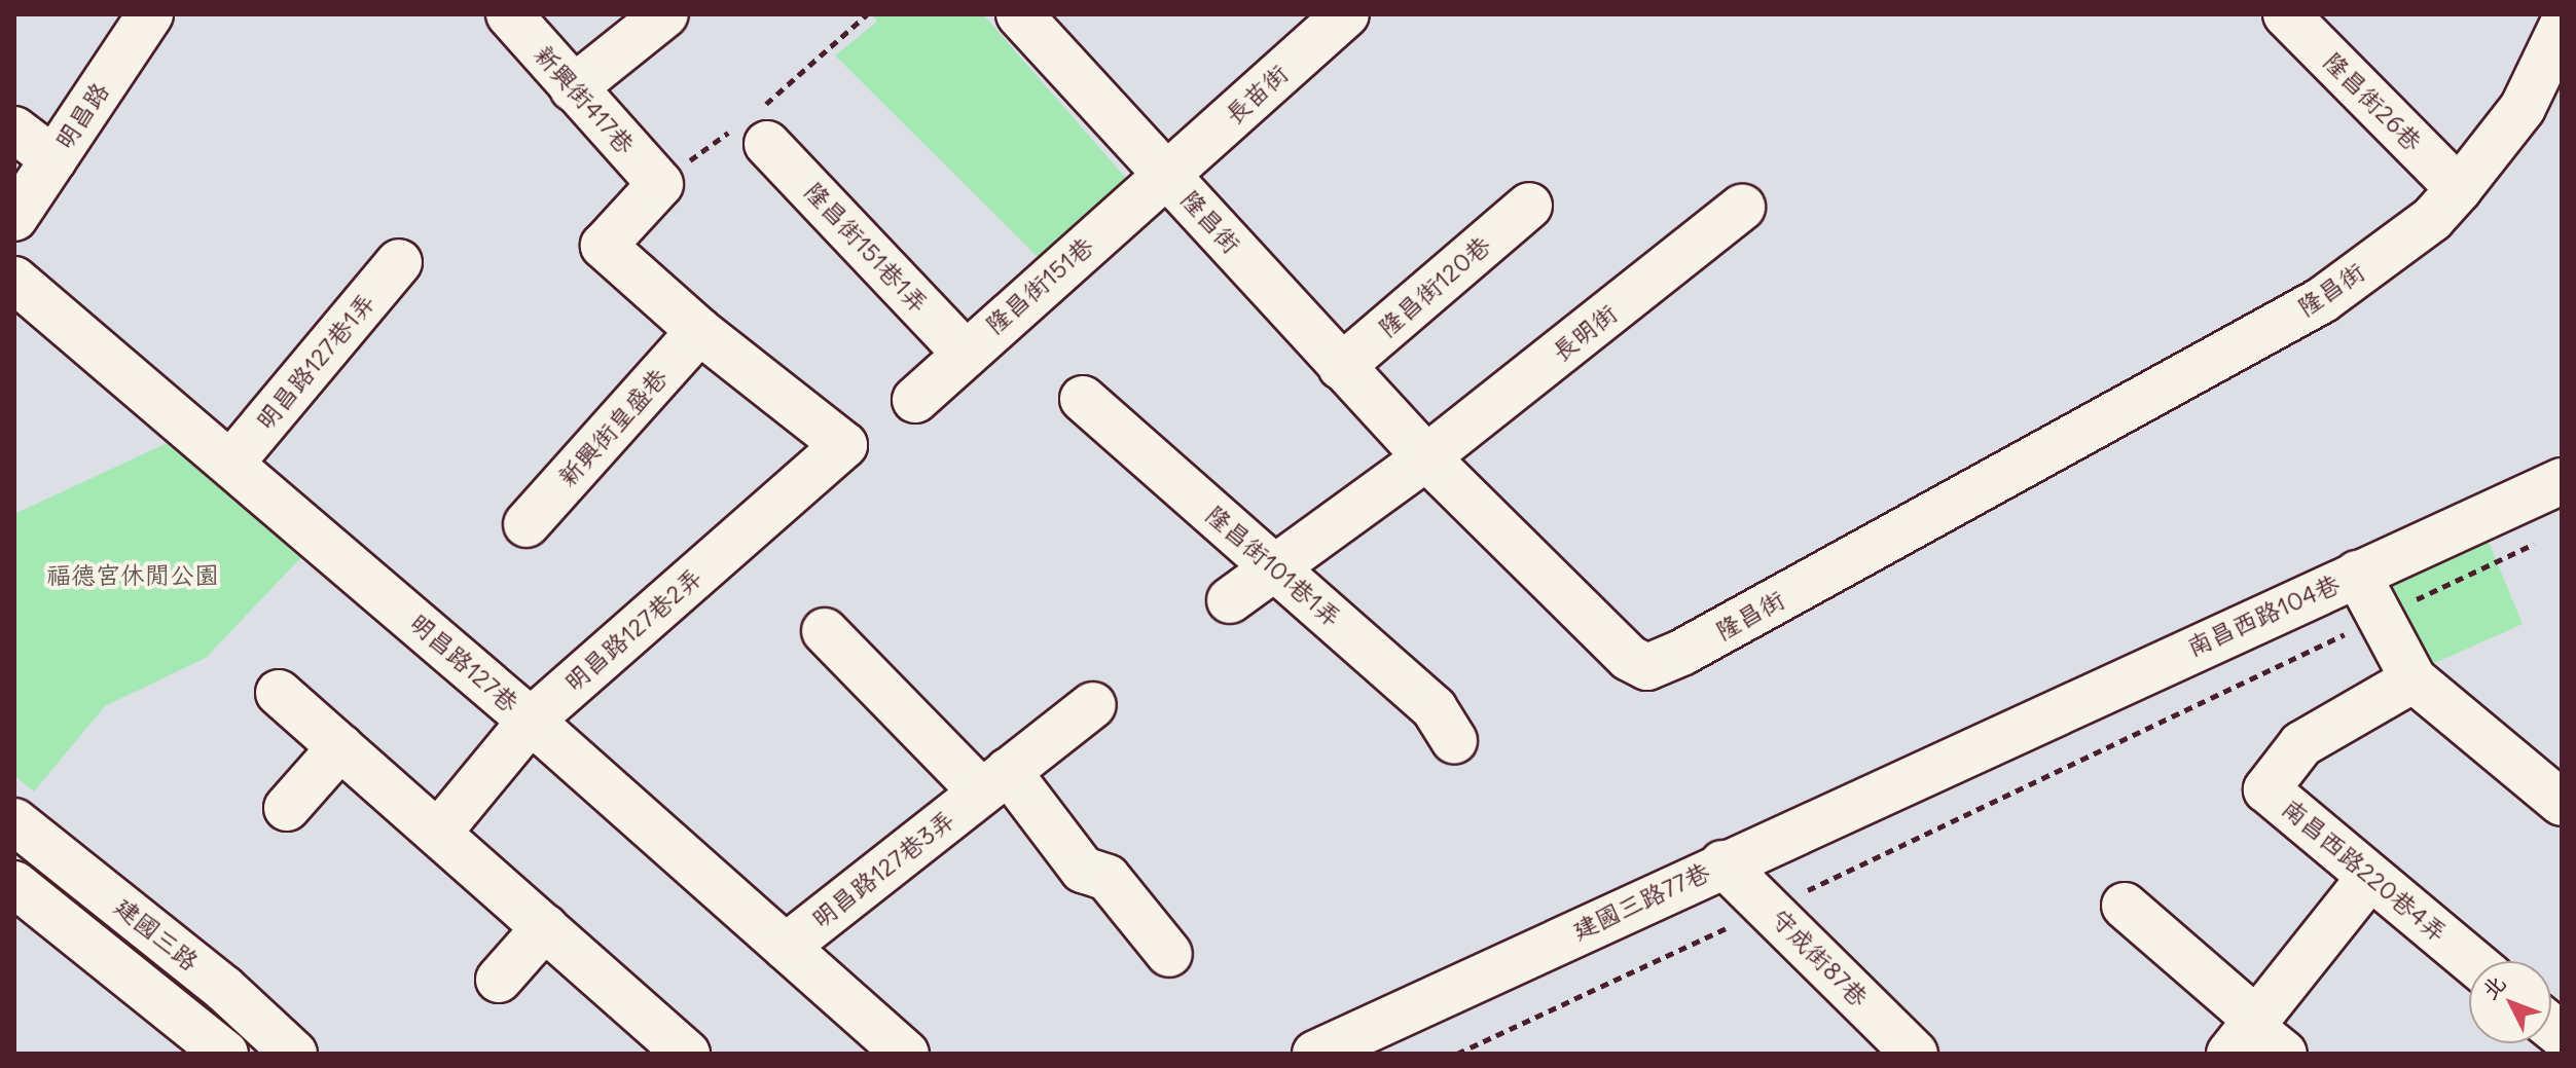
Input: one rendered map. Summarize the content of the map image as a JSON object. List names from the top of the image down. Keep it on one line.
{"streets":{"street":["長苗街","新興街417巷","隆昌街26巷","明昌路","隆昌街","隆昌街151巷1弄","隆昌街151巷","隆昌街120巷","長明街","明昌路127巷1弄","新興街皇盛巷","隆昌街101巷1弄","南昌西路104巷","明昌路127巷2弄","明昌路127巷","明昌路127巷3弄","南昌西路220巷4弄","建國三路77巷","建國三路","守成街87巷"]},"crossings":[["長苗街","隆昌街"],["長苗街","隆昌街151巷"],["新興街417巷","新興街皇盛巷"],["新興街417巷","明昌路127巷2弄"],["隆昌街26巷","隆昌街"],["隆昌街","隆昌街151巷"],["隆昌街","隆昌街120巷"],["隆昌街","長明街"],["隆昌街151巷1弄","隆昌街151巷"],["長明街","隆昌街101巷1弄"],["明昌路127巷1弄","明昌路127巷"],["新興街皇盛巷","明昌路127巷2弄"],["南昌西路104巷","建國三路77巷"],["明昌路127巷2弄","明昌路127巷"],["明昌路127巷","明昌路127巷3弄"],["建國三路77巷","守成街87巷"]],"parks":["福德宮休閒公園"],"north":"top left"}
